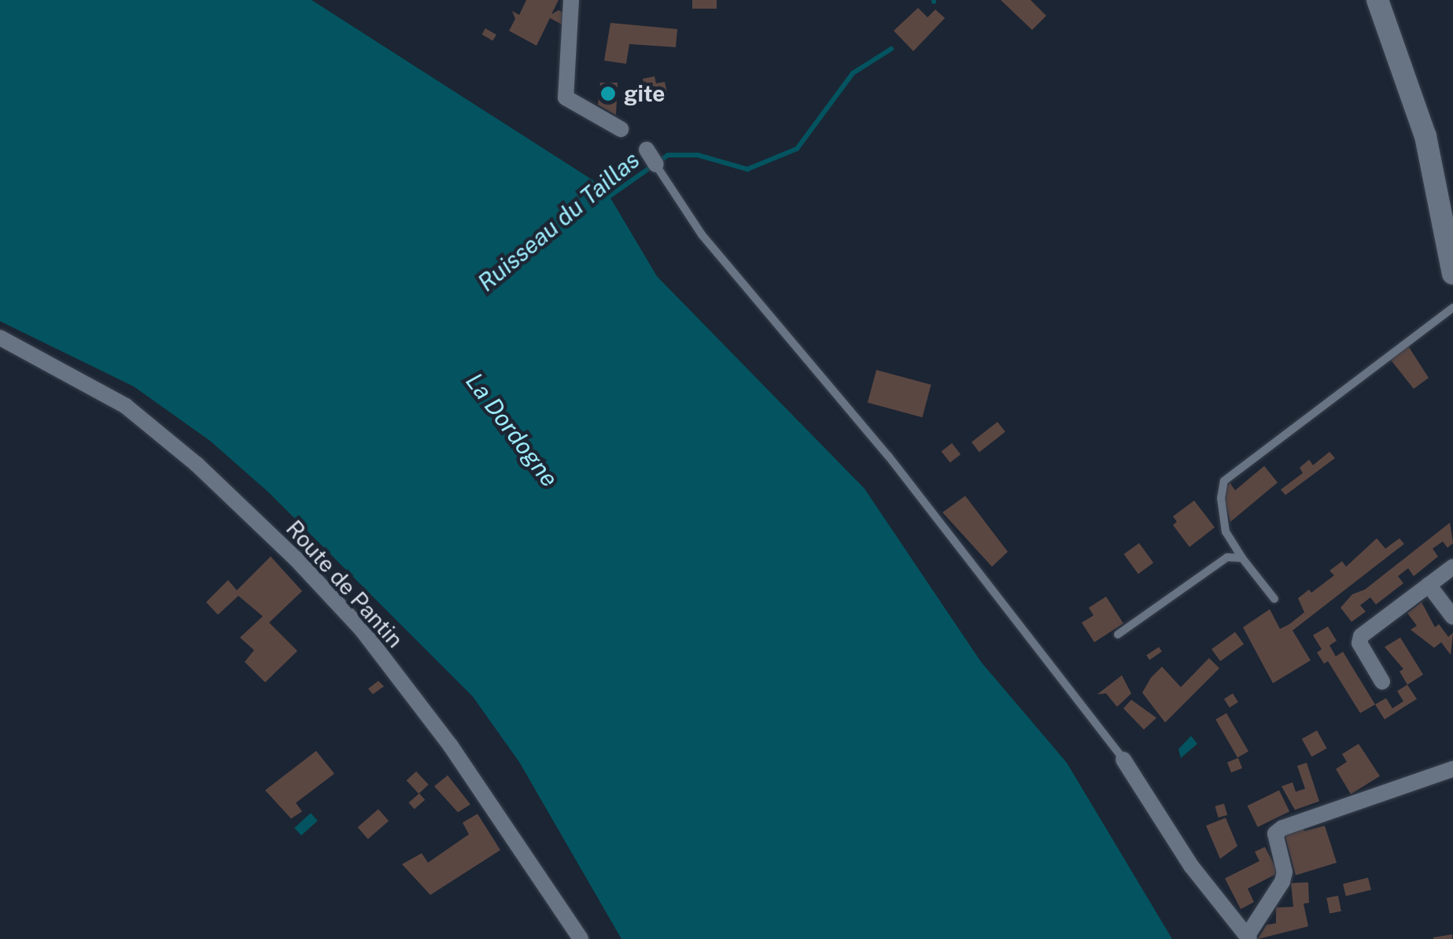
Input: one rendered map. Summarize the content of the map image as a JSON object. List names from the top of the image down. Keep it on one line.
{"streets":{"street":["Route de Pantin"]},"water":["Ruisseau du Taillas","La Dordogne"],"places":["gite"]}
